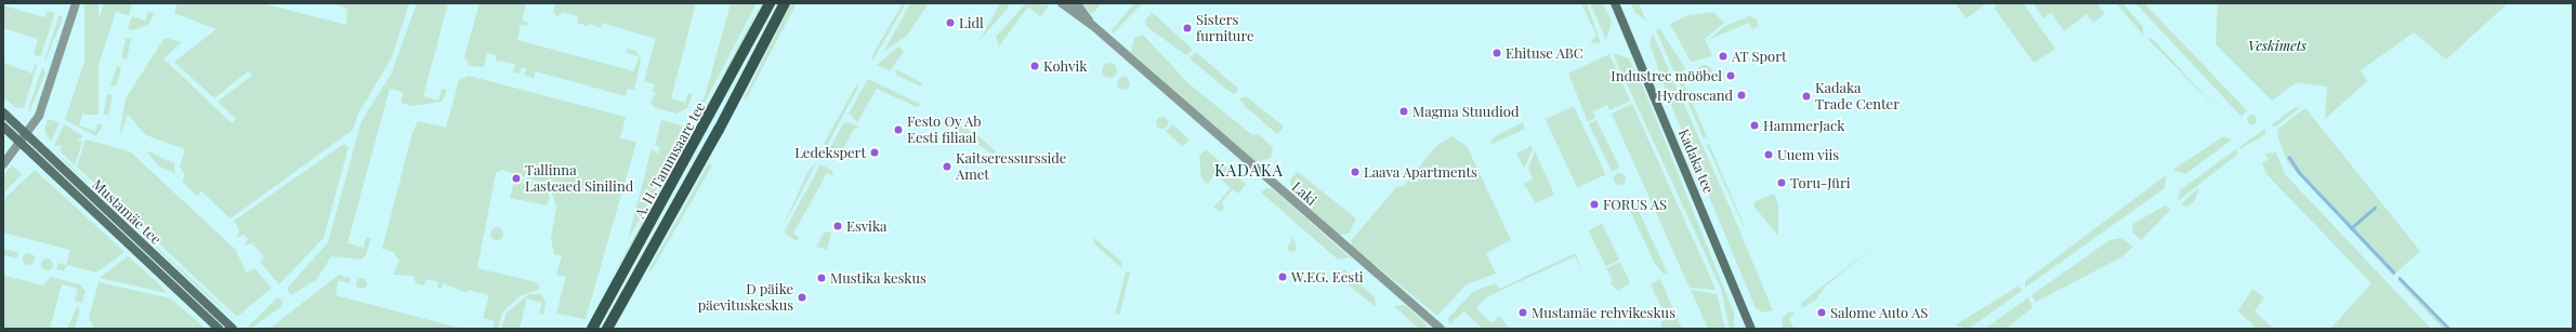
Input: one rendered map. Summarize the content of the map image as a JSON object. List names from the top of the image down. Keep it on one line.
{"streets":{"main road":["A. H. Tammsaare tee","Kadaka tee","Mustamäe tee"],"street":["Laki"]},"districts":["KADAKA"],"parks":["Veskimets"],"places":["Lidl","Sisters furniture","Ehituse ABC","AT Sport","Kohvik","Industrec mööbel","Hydroscand","Kadaka Trade Center","Magma Stuudiod","HammerJack","Festo Oy Ab Eesti filiaal","Ledekspert","Uuem viis","Kaitseressursside Amet","Laava Apartments","Tallinna Lasteaed Sinilind","Toru-Jüri","FORUS AS","Esvika","W.EG. Eesti","Mustika keskus","D päike päevituskeskus","Mustamäe rehvikeskus","Salome Auto AS"]}
